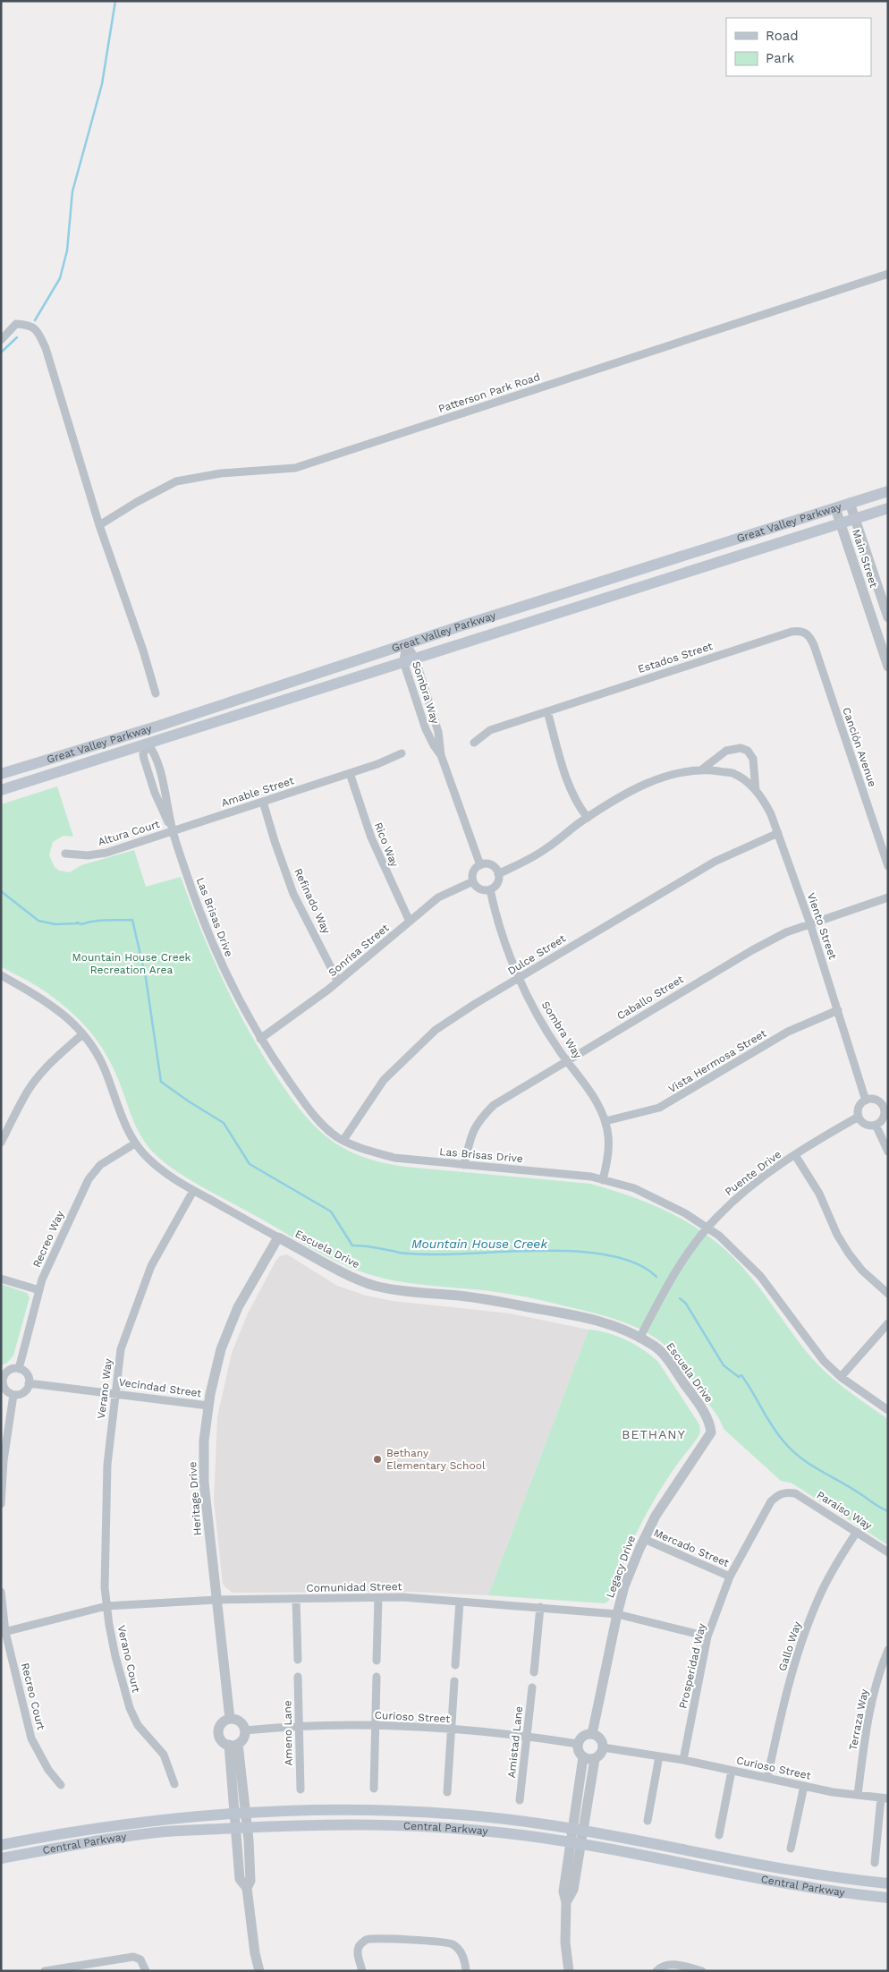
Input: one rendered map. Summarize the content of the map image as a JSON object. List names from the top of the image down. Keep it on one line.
{"streets":{"main road":["Great Valley Parkway","Central Parkway"],"street":["Patterson Park Road","Main Street","Estados Street","Sombra Way","Canción Avenue","Amable Street","Altura Court","Rico Way","Refinado Way","Las Brisas Drive","Viento Street","Sonrisa Street","Dulce Street","Caballo Street","Vista Hermosa Street","Puente Drive","Recreo Way","Escuela Drive","Vecindad Street","Verano Way","Heritage Drive","Paraíso Way","Mercado Street","Legacy Drive","Comunidad Street","Gallo Way","Verano Court","Prosperidad Way","Recreo Court","Curioso Street","Terraza Way","Ameno Lane","Amistad Lane"]},"crossings":[["Great Valley Parkway","Main Street"],["Great Valley Parkway","Sombra Way"],["Great Valley Parkway","Las Brisas Drive"],["Estados Street","Canción Avenue"],["Sombra Way","Las Brisas Drive"],["Sombra Way","Sonrisa Street"],["Sombra Way","Dulce Street"],["Sombra Way","Caballo Street"],["Sombra Way","Vista Hermosa Street"],["Amable Street","Altura Court"],["Amable Street","Rico Way"],["Amable Street","Refinado Way"],["Amable Street","Las Brisas Drive"],["Altura Court","Las Brisas Drive"],["Rico Way","Sonrisa Street"],["Refinado Way","Sonrisa Street"],["Las Brisas Drive","Sonrisa Street"],["Las Brisas Drive","Dulce Street"],["Las Brisas Drive","Caballo Street"],["Las Brisas Drive","Puente Drive"],["Viento Street","Dulce Street"],["Viento Street","Caballo Street"],["Viento Street","Vista Hermosa Street"],["Viento Street","Puente Drive"],["Puente Drive","Escuela Drive"],["Recreo Way","Escuela Drive"],["Recreo Way","Vecindad Street"],["Escuela Drive","Verano Way"],["Escuela Drive","Heritage Drive"],["Escuela Drive","Legacy Drive"],["Vecindad Street","Verano Way"],["Vecindad Street","Heritage Drive"],["Verano Way","Comunidad Street"],["Verano Way","Verano Court"],["Heritage Drive","Comunidad Street"],["Heritage Drive","Curioso Street"],["Paraíso Way","Gallo Way"],["Paraíso Way","Prosperidad Way"],["Mercado Street","Legacy Drive"],["Mercado Street","Prosperidad Way"],["Legacy Drive","Comunidad Street"],["Legacy Drive","Curioso Street"],["Comunidad Street","Verano Court"],["Comunidad Street","Prosperidad Way"],["Comunidad Street","Recreo Court"],["Gallo Way","Curioso Street"],["Prosperidad Way","Curioso Street"],["Curioso Street","Terraza Way"],["Curioso Street","Ameno Lane"],["Curioso Street","Amistad Lane"]],"districts":["BETHANY"],"water":["Mountain House Creek"],"parks":["Mountain House Creek Recreation Area"],"places":["Bethany Elementary School"],"legend":["Road","Park"]}
